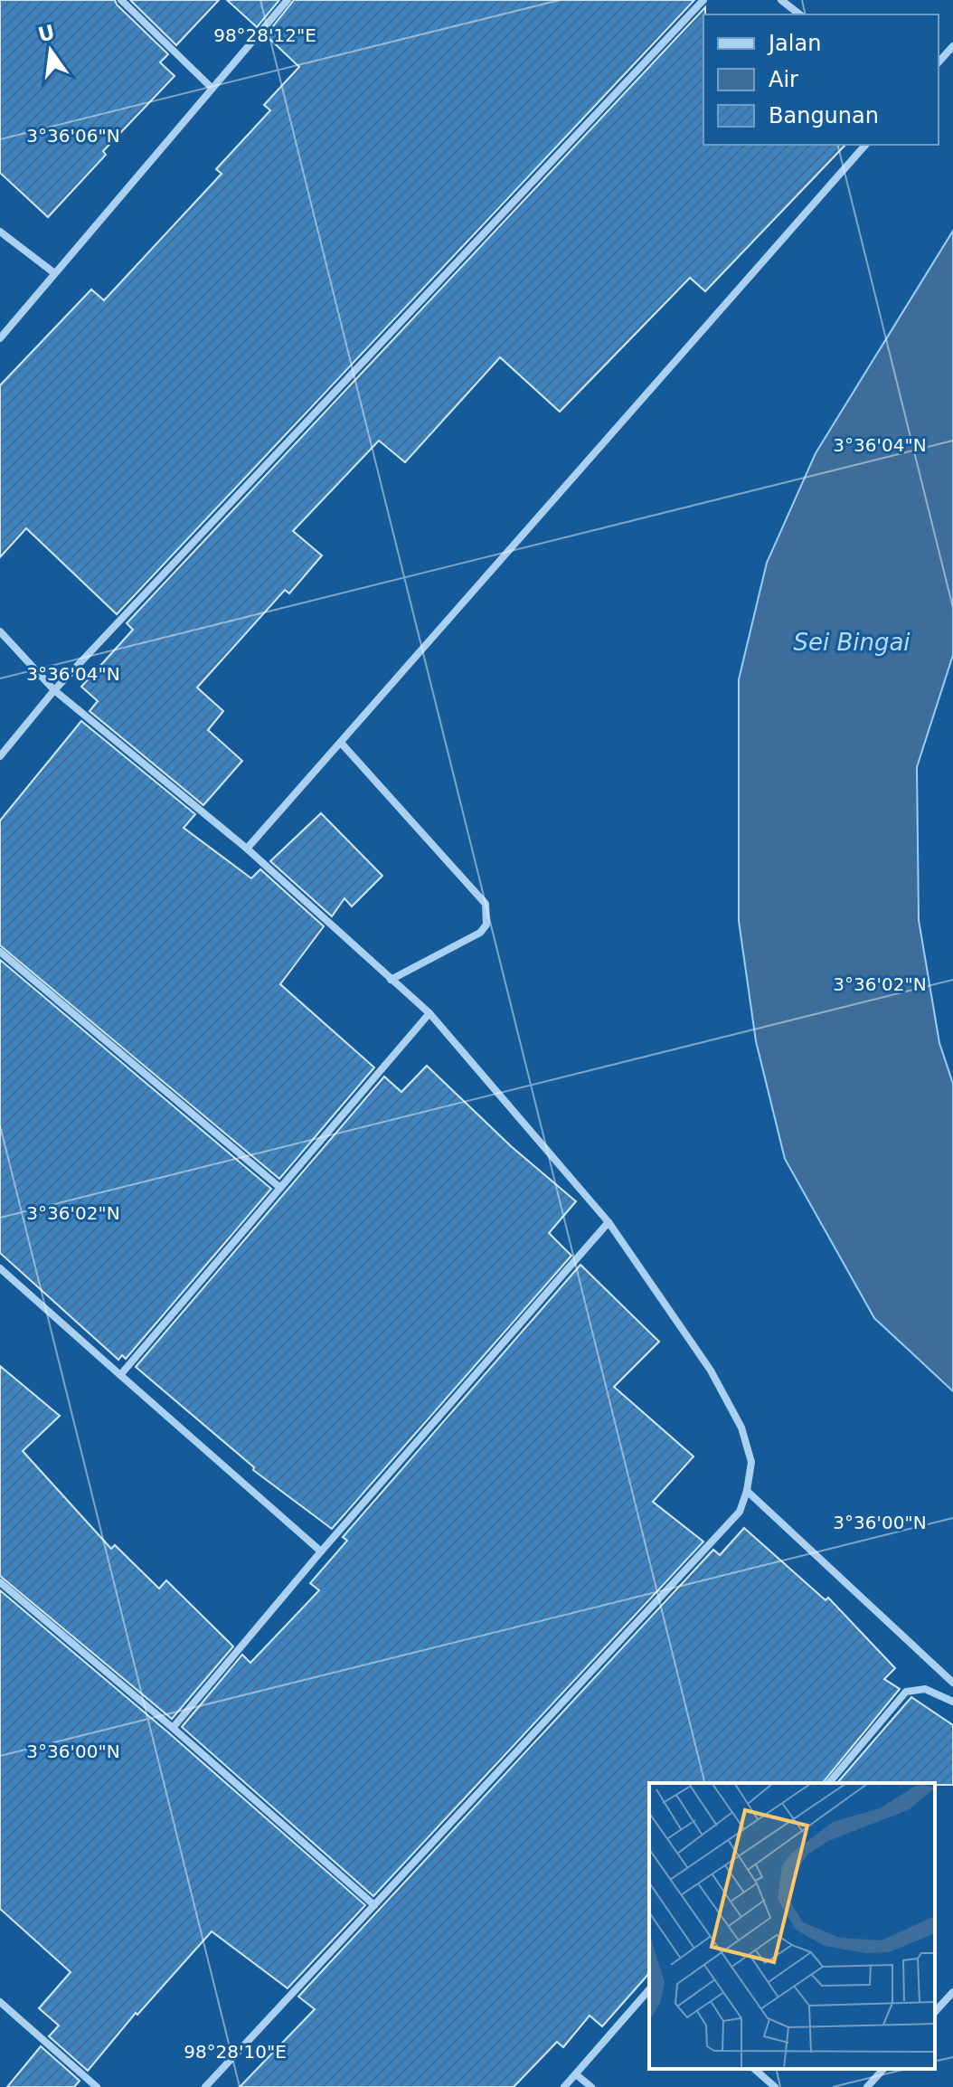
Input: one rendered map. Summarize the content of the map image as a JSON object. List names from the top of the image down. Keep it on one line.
{"water":["Sei Bingai"],"legend":["Jalan","Air","Bangunan"],"north":"top","coordinates":["98°28'12\"E","3°36'06\"N","3°36'04\"N","3°36'02\"N","3°36'00\"N","98°28'10\"E"]}
